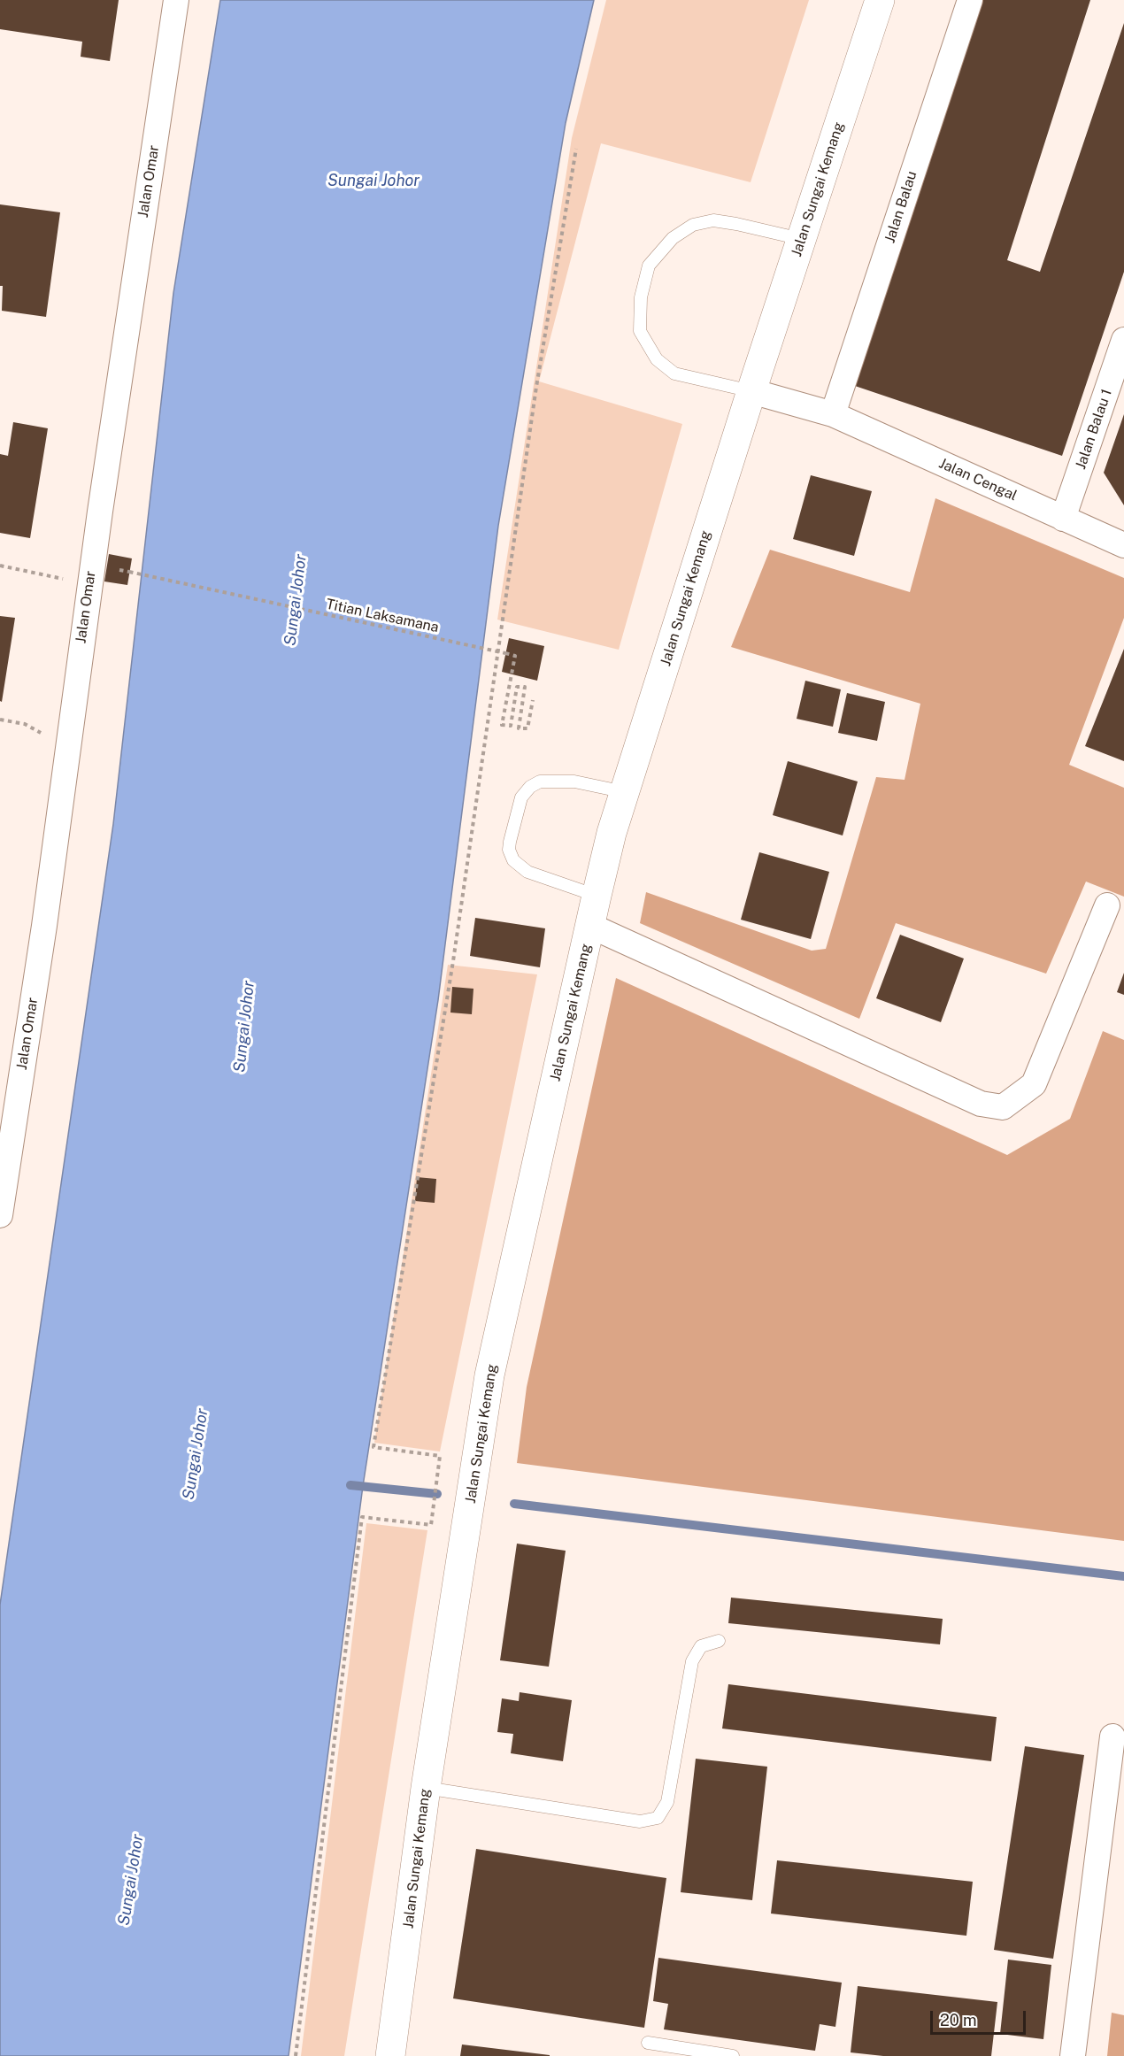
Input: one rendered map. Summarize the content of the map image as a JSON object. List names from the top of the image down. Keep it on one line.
{"streets":{"street":["Jalan Omar","Jalan Sungai Kemang","Jalan Balau","Jalan Balau 1","Jalan Cengal"],"path":["Titian Laksamana"]},"crossings":[["Jalan Sungai Kemang","Jalan Cengal"],["Jalan Balau","Jalan Cengal"],["Jalan Balau 1","Jalan Cengal"]],"water":["Sungai Johor"],"scale_bar":"20 m"}
